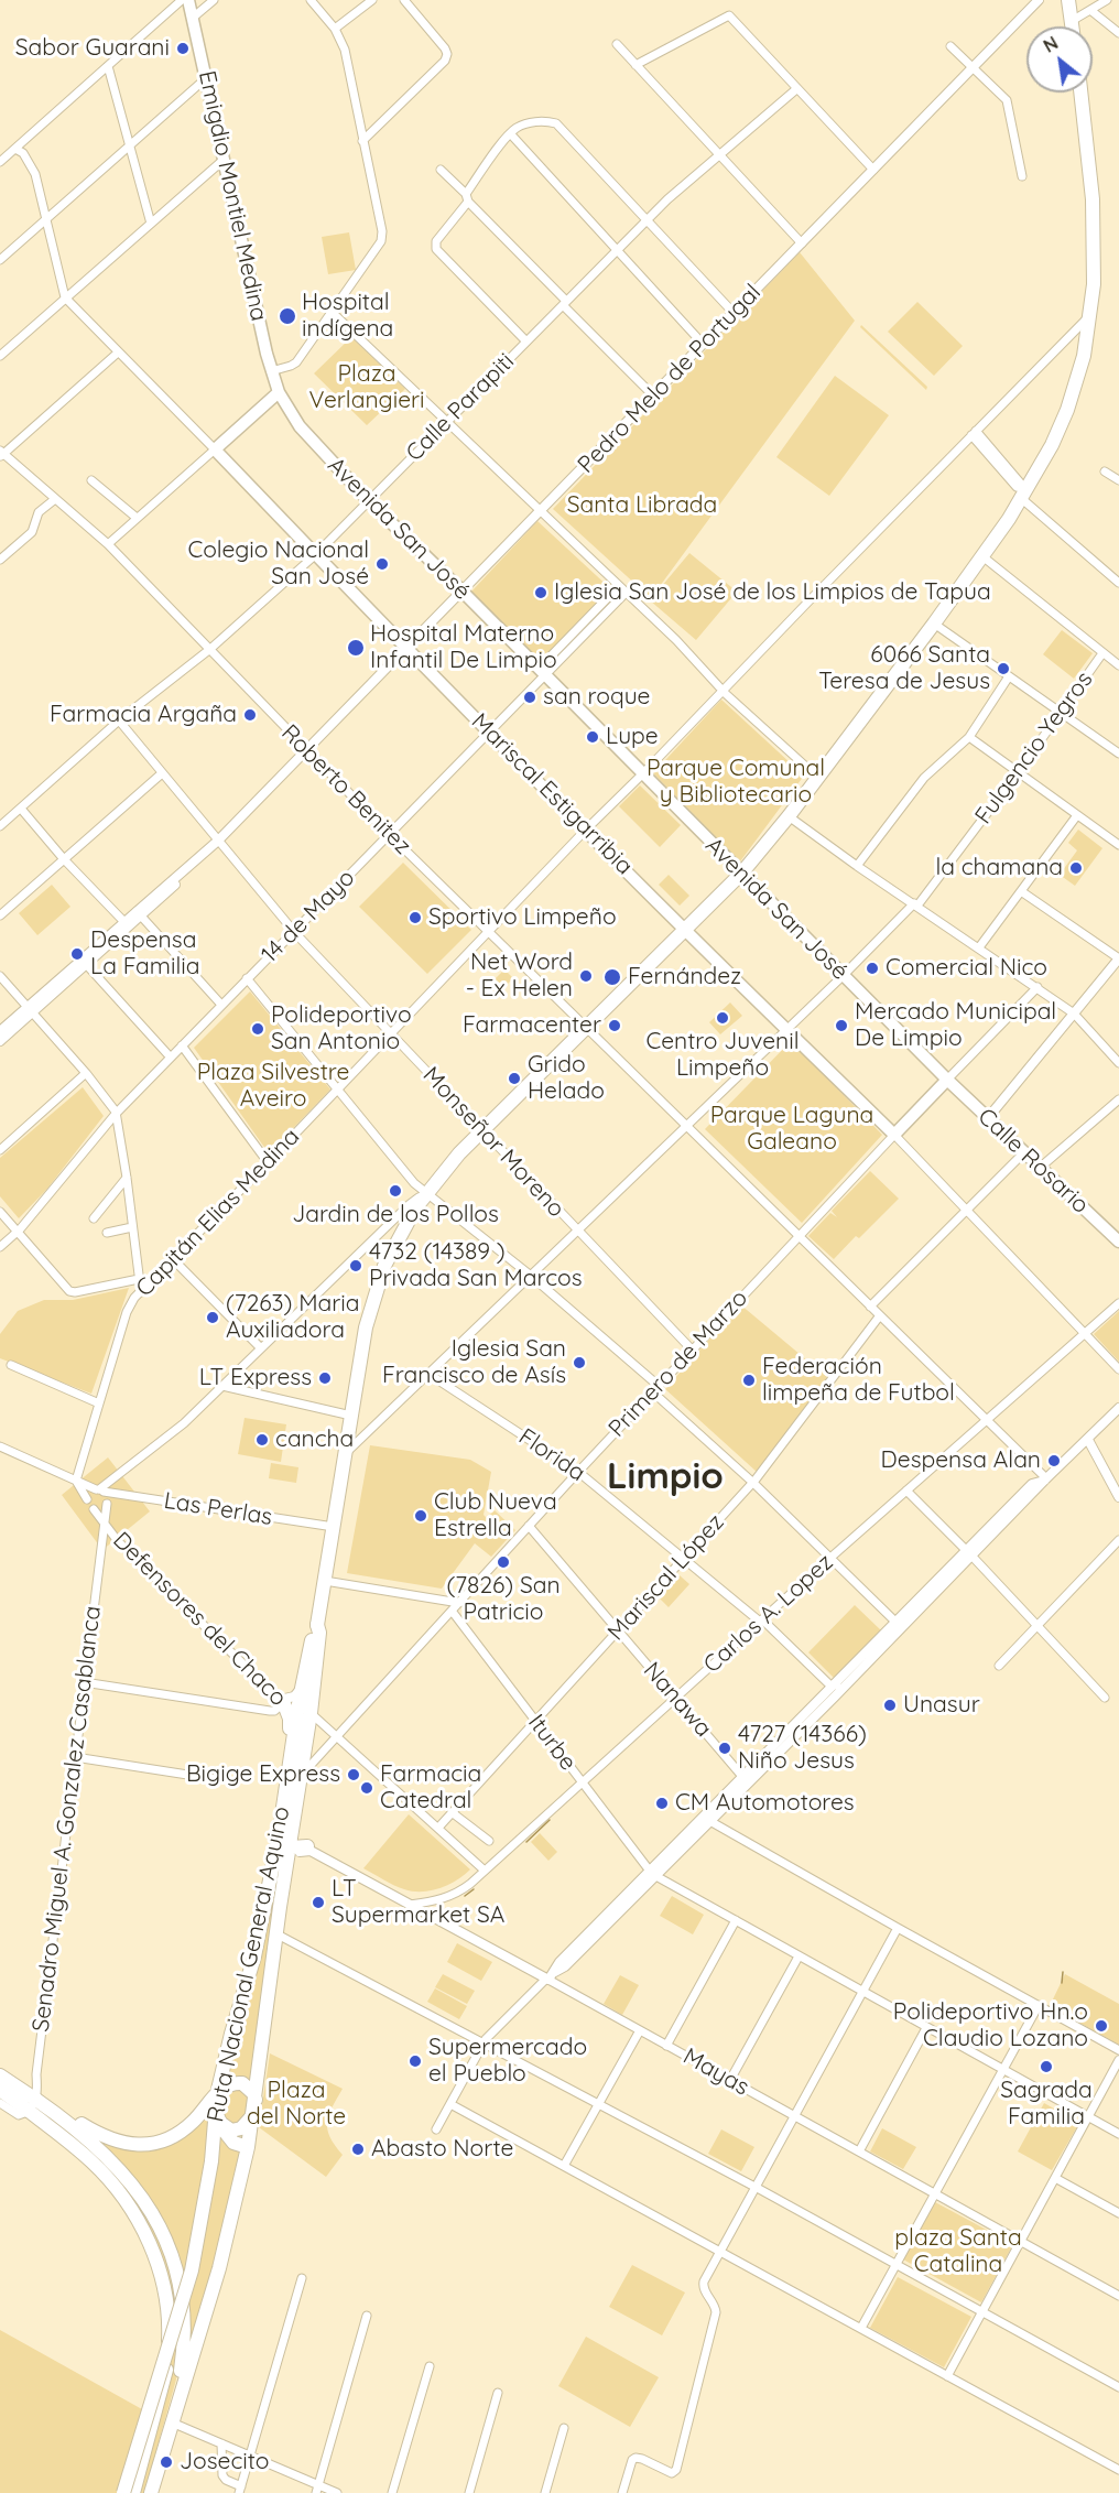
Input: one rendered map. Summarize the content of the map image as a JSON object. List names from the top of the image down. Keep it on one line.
{"streets":{"highway":["Ruta Nacional General Aquino"],"main road":["Emigdio Montiel Medina","Avenida San José","Mariscal Estigarribia","Calle Rosario","Primero de Marzo"],"street":["Pedro Melo de Portugal","Calle Parapiti","Fulgencio Yegros","Roberto Benitez","14 de Mayo","Monseñor Moreno","Capitán Elias Medina","Florida","Las Perlas","Mariscal López","Carlos A. Lopez","Defensores del Chaco","Nanawa","Iturbe","Senadro Miguel A. Gonzalez Casablanca","Mayas"]},"crossings":[["Emigdio Montiel Medina","Avenida San José"],["Pedro Melo de Portugal","Avenida San José"],["Pedro Melo de Portugal","Roberto Benitez"],["Pedro Melo de Portugal","Mariscal Estigarribia"],["Pedro Melo de Portugal","Monseñor Moreno"],["Calle Parapiti","Avenida San José"],["Calle Parapiti","Roberto Benitez"],["Calle Parapiti","Mariscal Estigarribia"],["Calle Parapiti","Monseñor Moreno"],["Avenida San José","Fulgencio Yegros"],["Avenida San José","14 de Mayo"],["Avenida San José","Calle Rosario"],["Avenida San José","Capitán Elias Medina"],["Avenida San José","Primero de Marzo"],["Avenida San José","Ruta Nacional General Aquino"],["Fulgencio Yegros","Roberto Benitez"],["Fulgencio Yegros","Mariscal Estigarribia"],["Fulgencio Yegros","Monseñor Moreno"],["Fulgencio Yegros","Florida"],["Fulgencio Yegros","Ruta Nacional General Aquino"],["Roberto Benitez","14 de Mayo"],["Roberto Benitez","Capitán Elias Medina"],["Roberto Benitez","Primero de Marzo"],["Roberto Benitez","Mariscal López"],["Roberto Benitez","Carlos A. Lopez"],["Roberto Benitez","Ruta Nacional General Aquino"],["Mariscal Estigarribia","14 de Mayo"],["Mariscal Estigarribia","Capitán Elias Medina"],["Mariscal Estigarribia","Primero de Marzo"],["Mariscal Estigarribia","Ruta Nacional General Aquino"],["14 de Mayo","Monseñor Moreno"],["Monseñor Moreno","Capitán Elias Medina"],["Monseñor Moreno","Primero de Marzo"],["Monseñor Moreno","Ruta Nacional General Aquino"],["Calle Rosario","Primero de Marzo"],["Capitán Elias Medina","Las Perlas"],["Capitán Elias Medina","Ruta Nacional General Aquino"],["Primero de Marzo","Florida"],["Primero de Marzo","Nanawa"],["Primero de Marzo","Iturbe"],["Primero de Marzo","Ruta Nacional General Aquino"],["Florida","Mariscal López"],["Florida","Carlos A. Lopez"],["Las Perlas","Defensores del Chaco"],["Las Perlas","Ruta Nacional General Aquino"],["Mariscal López","Nanawa"],["Mariscal López","Iturbe"],["Carlos A. Lopez","Nanawa"],["Carlos A. Lopez","Iturbe"],["Carlos A. Lopez","Mayas"],["Defensores del Chaco","Senadro Miguel A. Gonzalez Casablanca"],["Defensores del Chaco","Ruta Nacional General Aquino"]],"districts":["Limpio"],"parks":["Plaza Verlangieri","Santa Librada","Parque Comunal y Bibliotecario","Plaza Silvestre Aveiro","Parque Laguna Galeano","Plaza del Norte","plaza Santa Catalina"],"places":["Sabor Guarani","Hospital indígena","Colegio Nacional San José","Iglesia San José de los Limpios de Tapua","Hospital Materno Infantil De Limpio","6066 Santa Teresa de Jesus","san roque","Farmacia Argaña","Lupe","la chamana","Sportivo Limpeño","Despensa La Familia","Comercial Nico","Net Word - Ex Helen","Fernández","Centro Juvenil Limpeño","Farmacenter","Mercado Municipal De Limpio","Polideportivo San Antonio","Grido Helado","Jardin de los Pollos","4732 (14389 ) Privada San Marcos","(7263) Maria Auxiliadora","Iglesia San Francisco de Asís","LT Express","Federación limpeña de Futbol","cancha","Despensa Alan","Club Nueva Estrella","(7826) San Patricio","Unasur","4727 (14366) Niño Jesus","Bigige Express","Farmacia Catedral","CM Automotores","LT Supermarket SA","Polideportivo Hn.o Claudio Lozano","Supermercado el Pueblo","Sagrada Familia","Abasto Norte","Josecito"],"north":"top left"}
